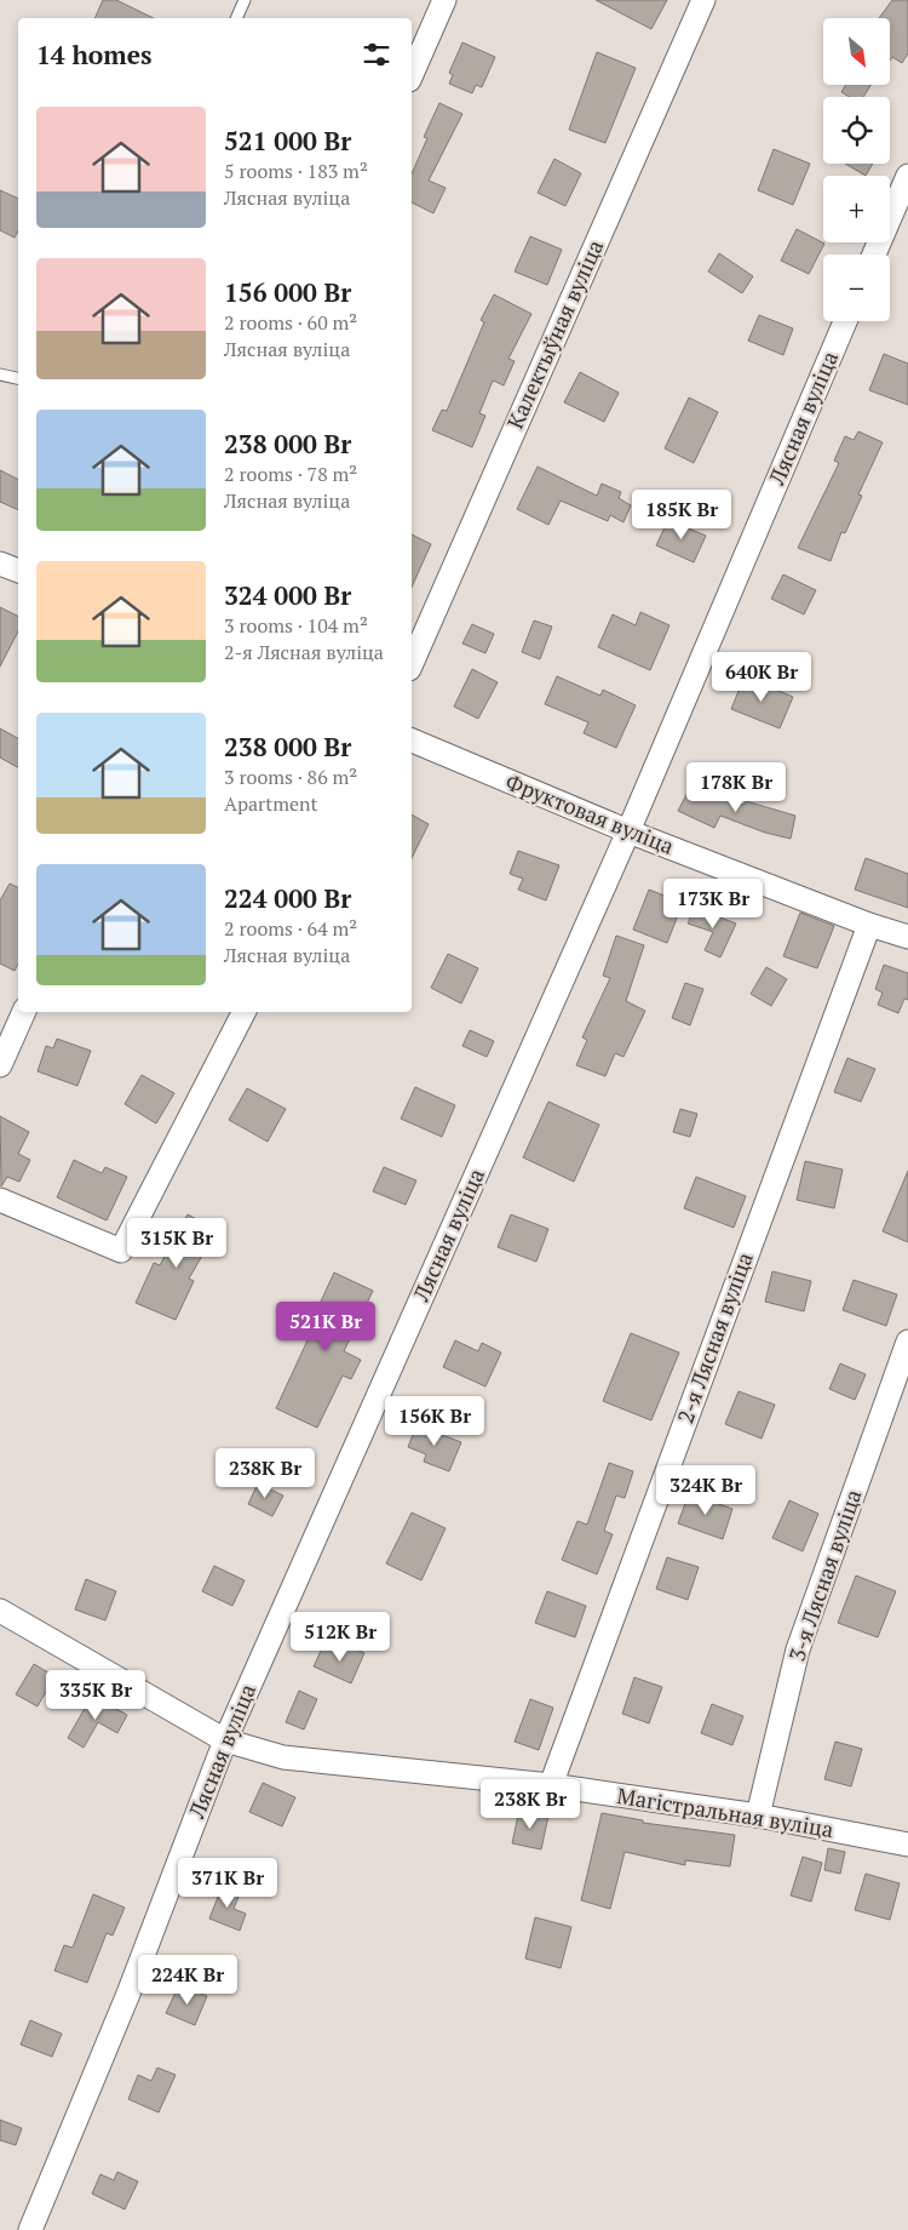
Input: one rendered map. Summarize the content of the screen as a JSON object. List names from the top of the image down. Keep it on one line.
{"streets":{"street":["Калектыўная вуліца","Лясная вуліца","Фруктовая вуліца","2-я Лясная вуліца","3-я Лясная вуліца","Магістральная вуліца"]},"crossings":[["Лясная вуліца","Фруктовая вуліца"],["Лясная вуліца","Магістральная вуліца"],["Фруктовая вуліца","2-я Лясная вуліца"],["2-я Лясная вуліца","Магістральная вуліца"],["3-я Лясная вуліца","Магістральная вуліца"]],"north":"bottom right","page":{"map_buttons":["+","−"],"heading":"14 homes","list":[{"name":"521 000 Br","note":"5 rooms · 183 m² · Лясная вуліца"},{"name":"156 000 Br","note":"2 rooms · 60 m² · Лясная вуліца"},{"name":"238 000 Br","note":"2 rooms · 78 m² · Лясная вуліца"},{"name":"324 000 Br","note":"3 rooms · 104 m² · 2-я Лясная вуліца"},{"name":"238 000 Br","note":"3 rooms · 86 m² · Apartment"},{"name":"224 000 Br","note":"2 rooms · 64 m² · Лясная вуліца"}],"price":["185K Br","640K Br","178K Br","173K Br","315K Br","521K Br","156K Br","238K Br","324K Br","512K Br","335K Br","238K Br","371K Br","224K Br"]}}
